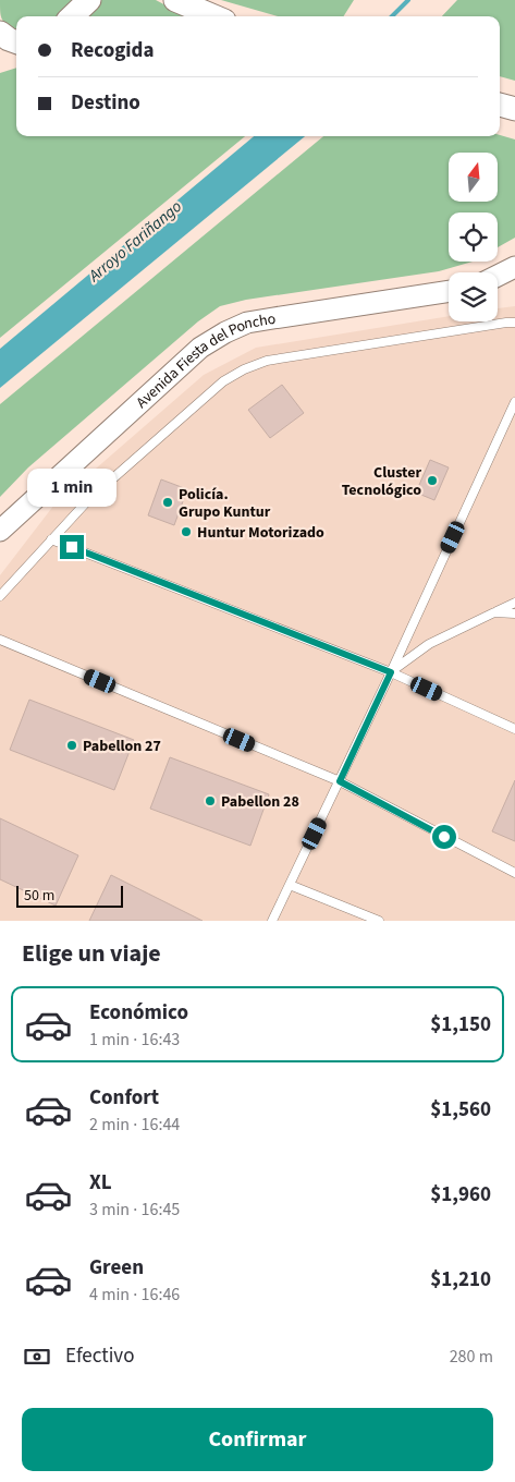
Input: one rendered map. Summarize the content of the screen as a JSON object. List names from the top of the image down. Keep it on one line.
{"streets":{"street":["Avenida Fiesta del Poncho"]},"water":["Arroyo Fariñango"],"places":["Cluster Tecnológico","Policía. Grupo Kuntur","Huntur Motorizado","Pabellon 27","Pabellon 28"],"scale_bar":"50 m","north":"top","page":{"banner":["Recogida","Destino"],"bubble":"1 min","scale":"50 m","heading":"Elige un viaje","list":[{"name":"Económico","note":"1 min · 16:43","value":"$1,150"},{"name":"Confort","note":"2 min · 16:44","value":"$1,560"},{"name":"XL","note":"3 min · 16:45","value":"$1,960"},{"name":"Green","note":"4 min · 16:46","value":"$1,210"}],"pay":["Efectivo","280 m"],"buttons":"Confirmar"}}
